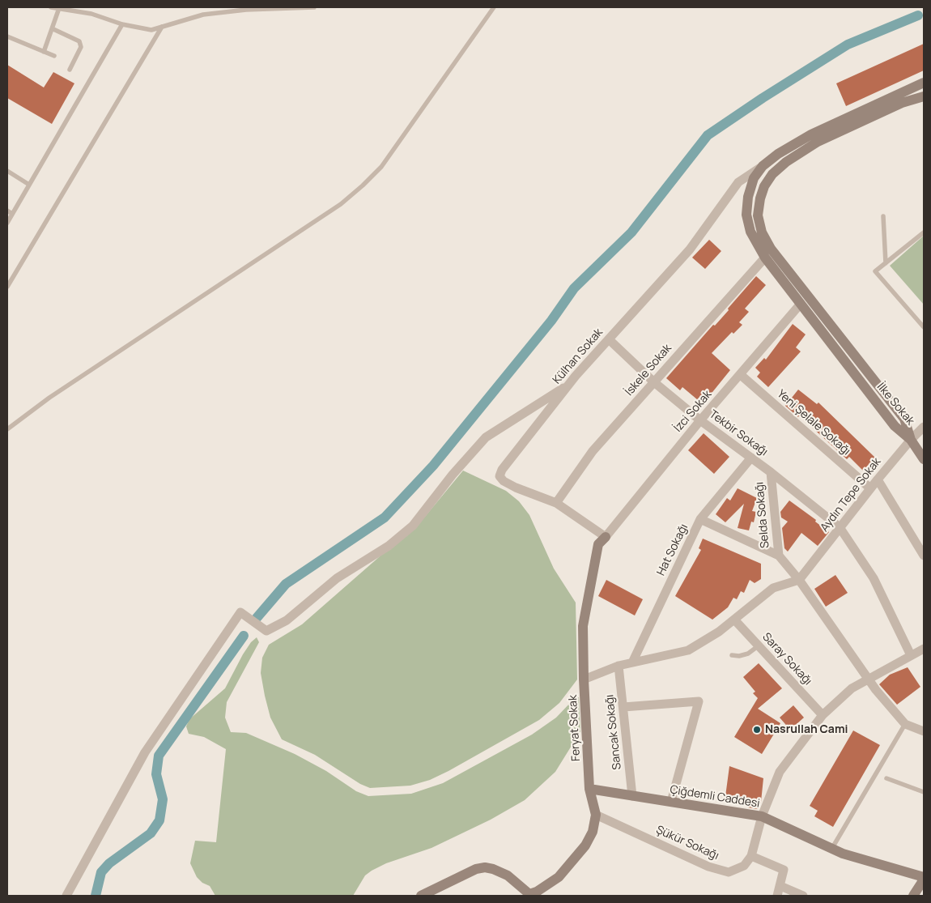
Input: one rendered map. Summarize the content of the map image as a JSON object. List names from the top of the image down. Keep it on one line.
{"streets":{"street":["Külhan Sokak","İskele Sokak","İlke Sokak","İzci Sokak","Yeni Şelale Sokağı","Tekbir Sokağı","Aydın Tepe Sokak","Selda Sokağı","Hat Sokağı","Saray Sokağı","Feryat Sokak","Sancak Sokağı","Çiğdemli Caddesi","Şükür Sokağı"]},"crossings":[["Külhan Sokak","İskele Sokak"],["Külhan Sokak","İlke Sokak"],["Külhan Sokak","İzci Sokak"],["Külhan Sokak","Tekbir Sokağı"],["Külhan Sokak","Feryat Sokak"],["İskele Sokak","İlke Sokak"],["İskele Sokak","Tekbir Sokağı"],["İlke Sokak","İzci Sokak"],["İlke Sokak","Aydın Tepe Sokak"],["İzci Sokak","Yeni Şelale Sokağı"],["İzci Sokak","Tekbir Sokağı"],["İzci Sokak","Feryat Sokak"],["Yeni Şelale Sokağı","Aydın Tepe Sokak"],["Tekbir Sokağı","Aydın Tepe Sokak"],["Tekbir Sokağı","Selda Sokağı"],["Tekbir Sokağı","Hat Sokağı"],["Feryat Sokak","Çiğdemli Caddesi"],["Feryat Sokak","Şükür Sokağı"],["Sancak Sokağı","Çiğdemli Caddesi"]],"places":["Nasrullah Cami"]}
